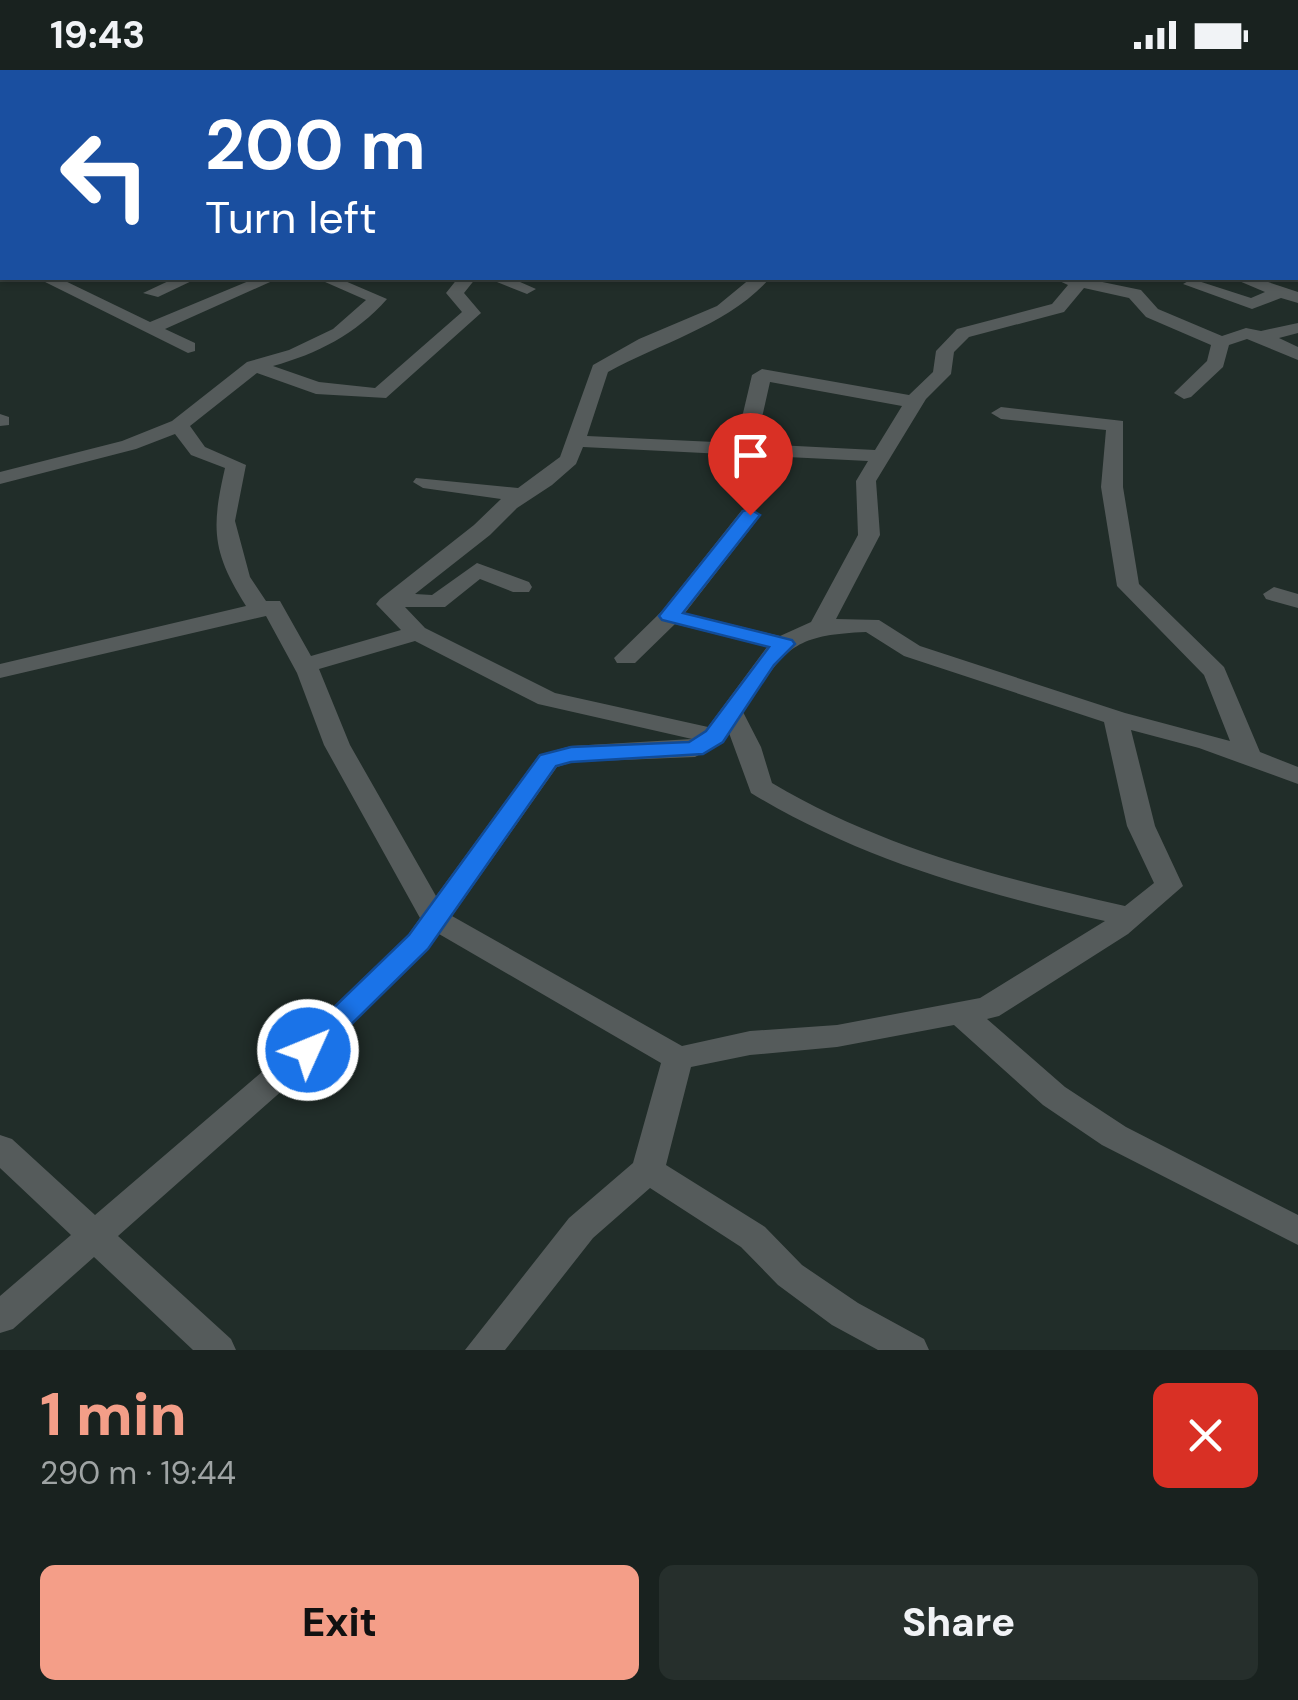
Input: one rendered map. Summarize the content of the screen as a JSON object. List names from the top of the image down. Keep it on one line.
{"page":{"status":"19:43","turn":["200 m","Turn left"],"heading":["1 min","290 m · 19:44"],"buttons":["Exit","Share"]}}
